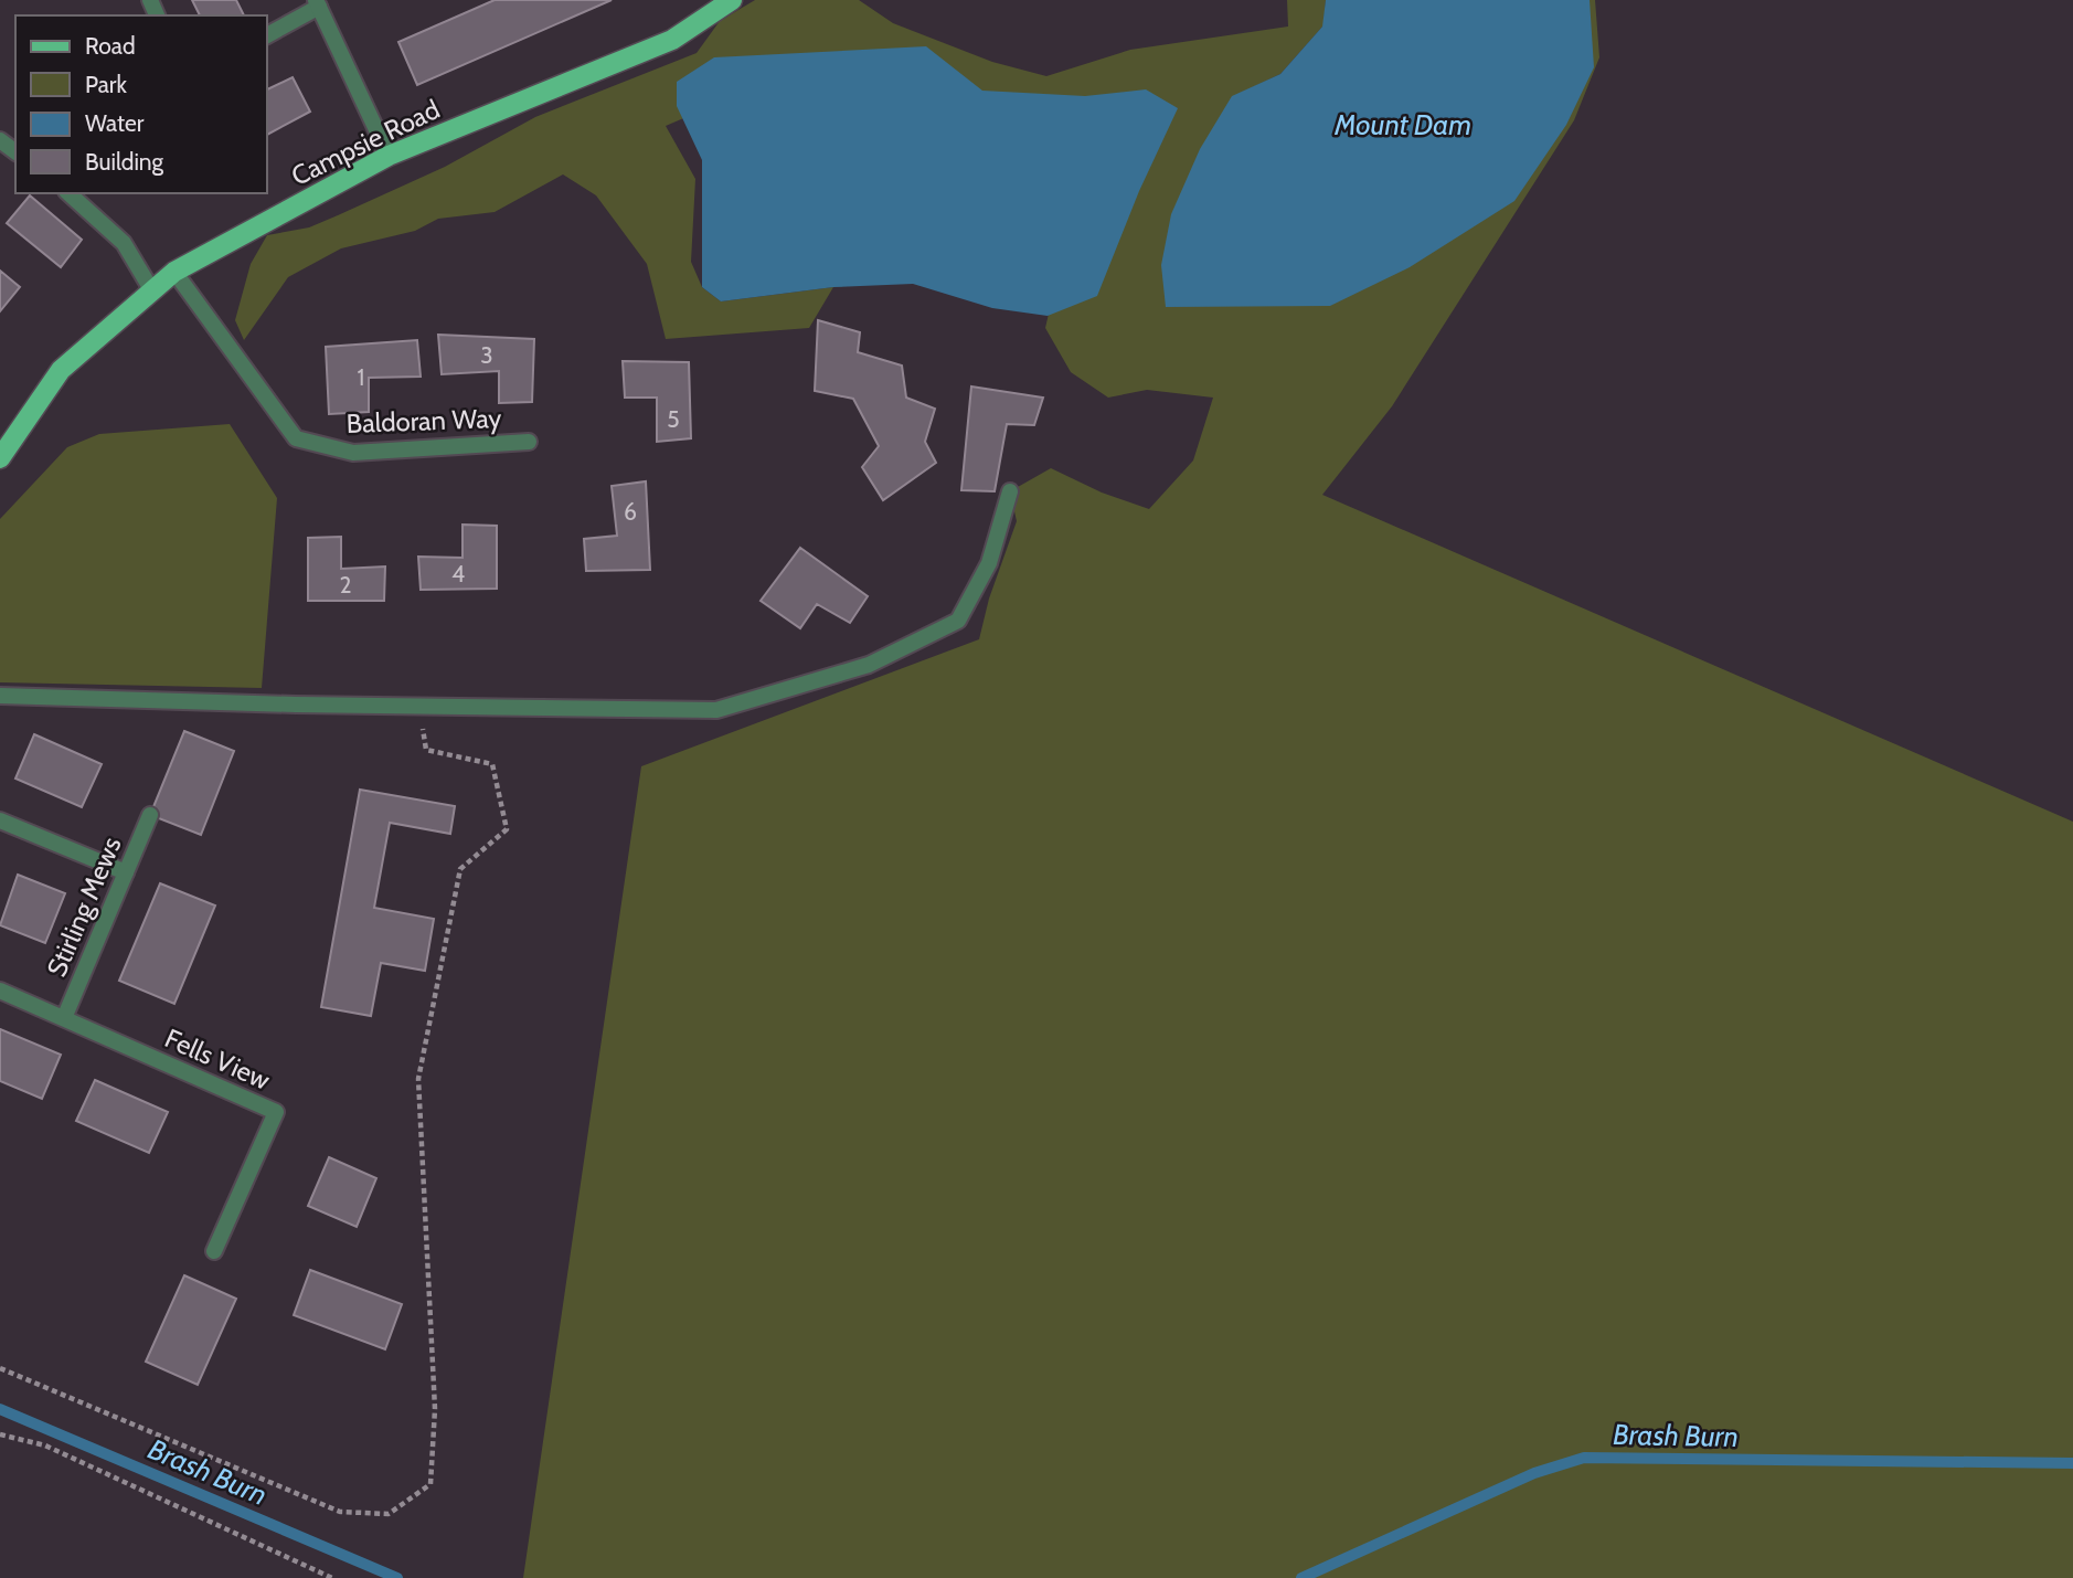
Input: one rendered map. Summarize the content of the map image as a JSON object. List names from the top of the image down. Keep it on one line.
{"streets":{"main road":["Campsie Road"],"street":["Baldoran Way","Stirling Mews","Fells View"]},"crossings":[["Campsie Road","Baldoran Way"],["Stirling Mews","Fells View"]],"water":["Mount Dam","Brash Burn"],"house_numbers":["3","1","5","6","4","2"],"legend":["Road","Park","Water","Building"]}
